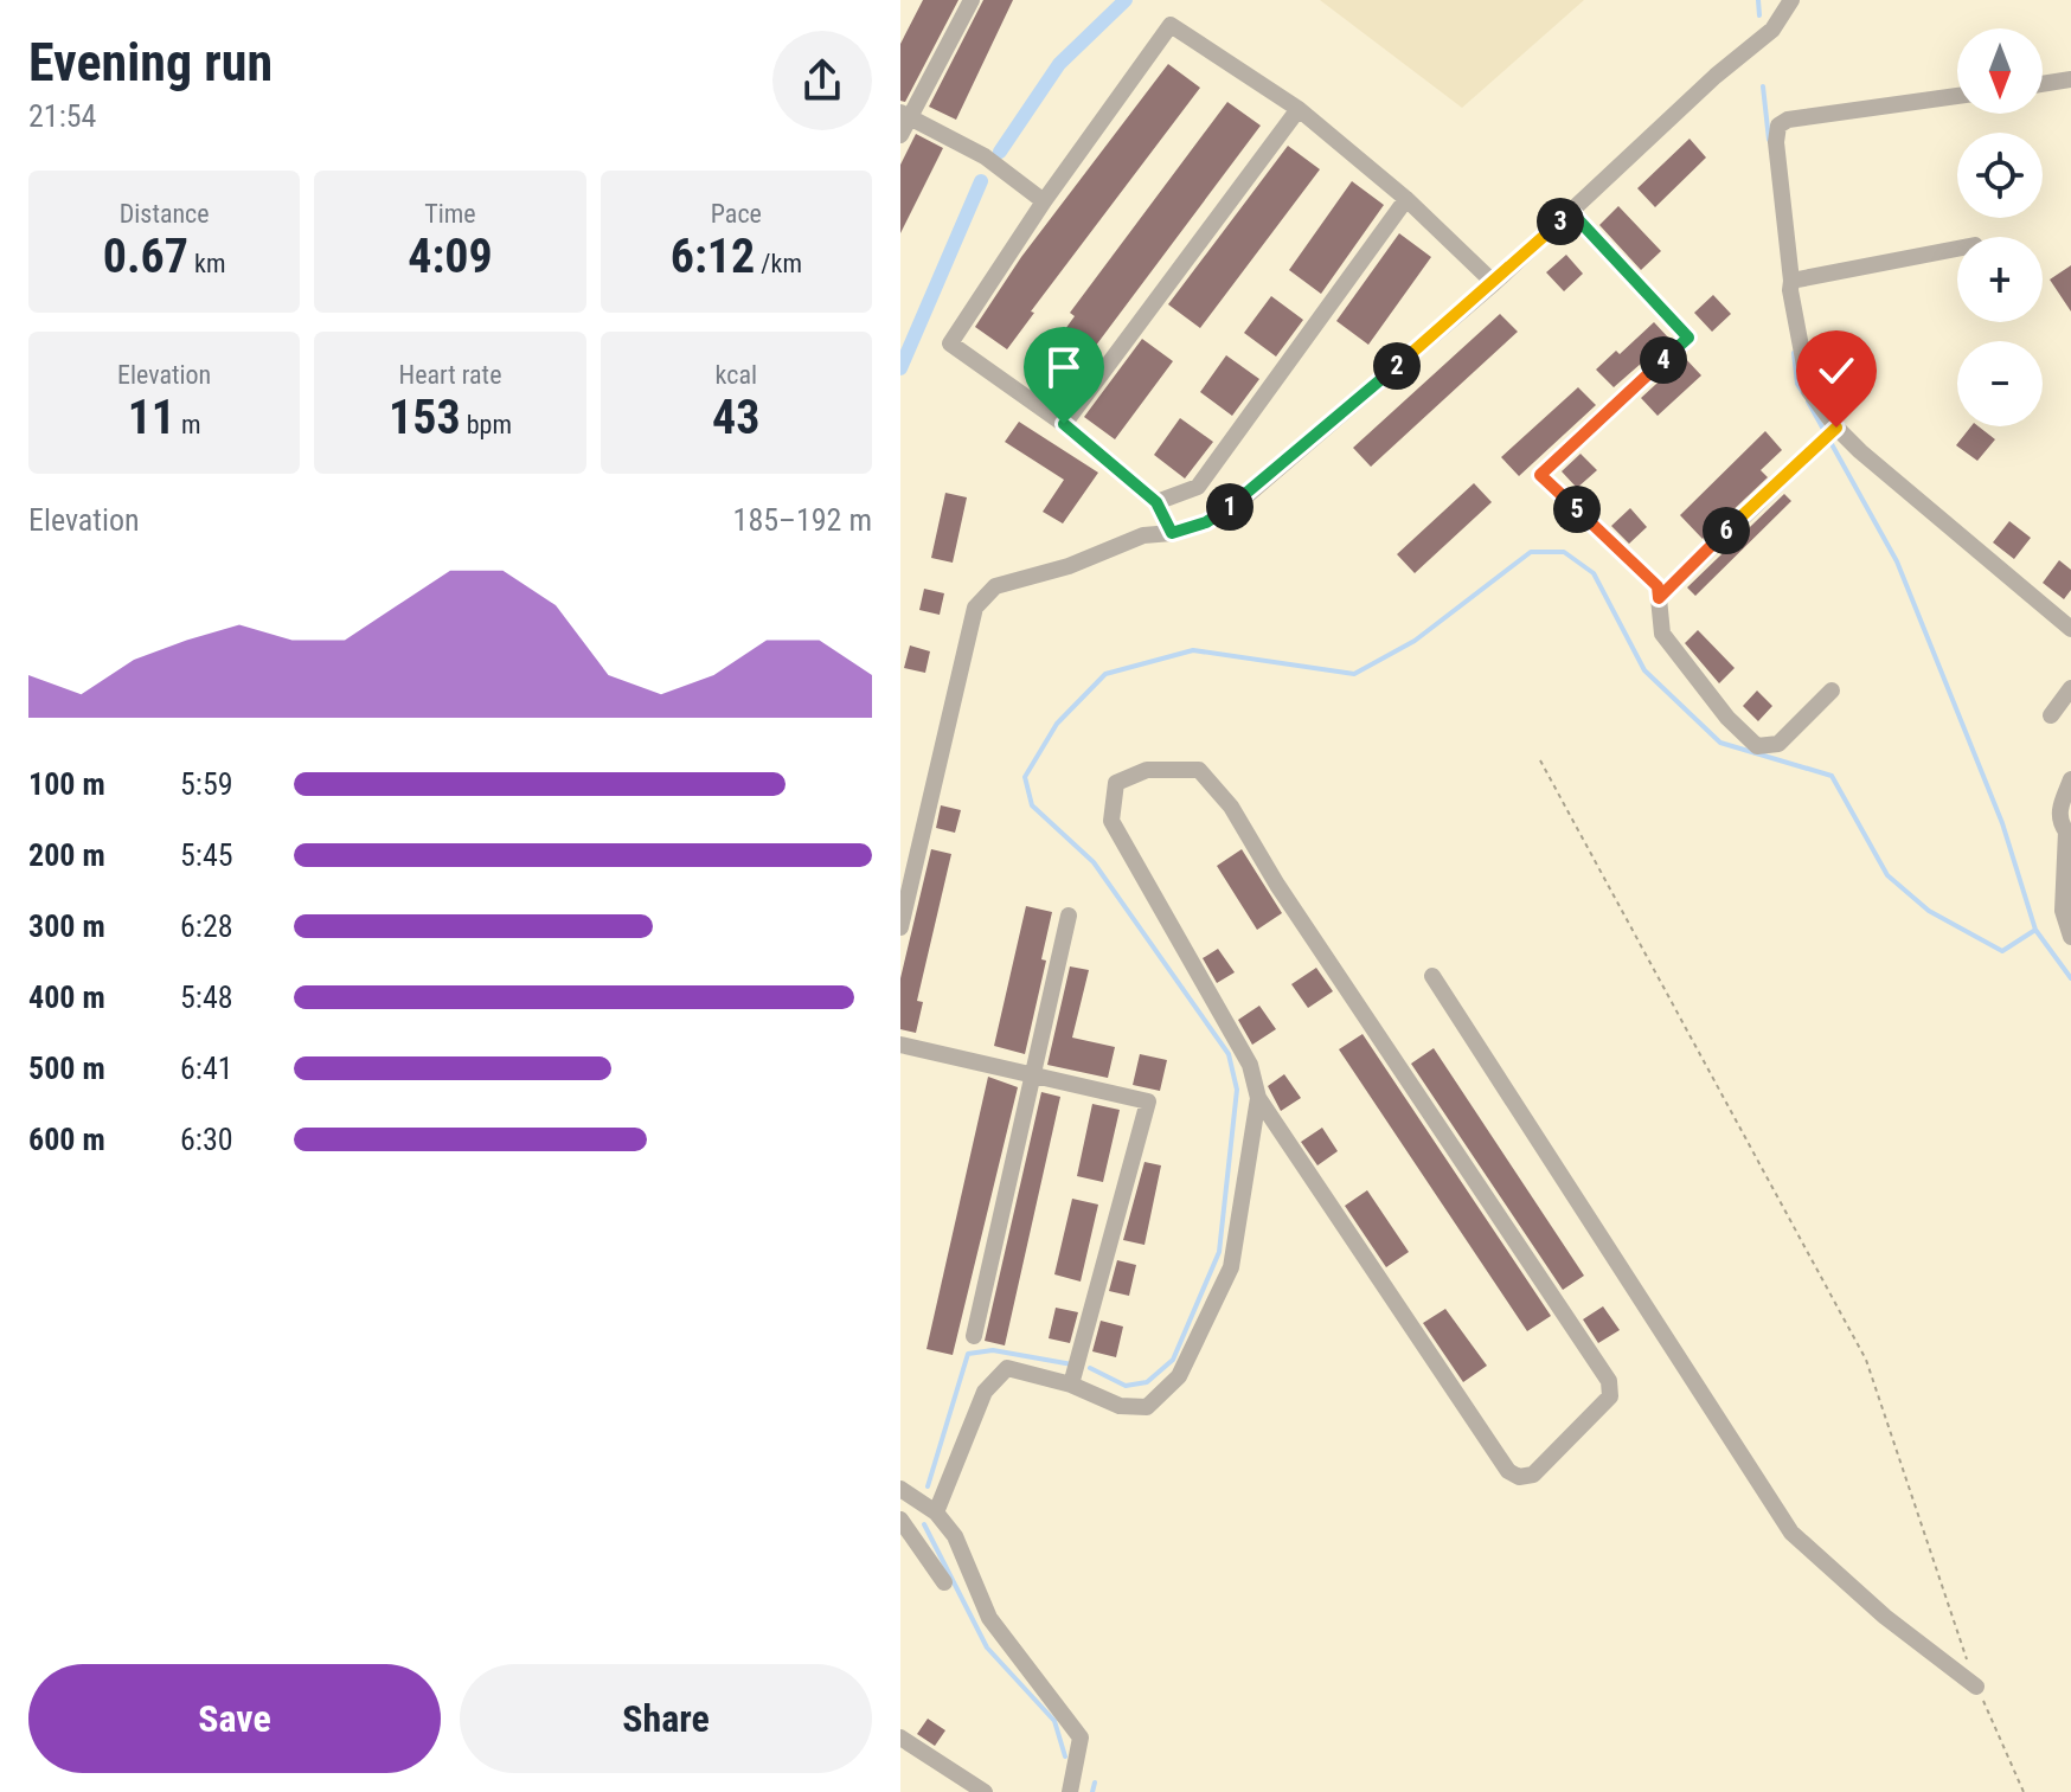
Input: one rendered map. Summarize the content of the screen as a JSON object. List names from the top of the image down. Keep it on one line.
{"north":"bottom","page":{"heading":["Evening run","21:54"],"map_buttons":["+","−"],"stats":[["Distance","0.67 km"],["Time","4:09"],["Pace","6:12 /km"],["Elevation","11 m"],["Heart rate","153 bpm"],["kcal","43"]],"pins":["3","4","2","1","5","6"],"chart":["Elevation","185–192 m"],"list":[{"name":"100 m","note":"5:59"},{"name":"200 m","note":"5:45"},{"name":"300 m","note":"6:28"},{"name":"400 m","note":"5:48"},{"name":"500 m","note":"6:41"},{"name":"600 m","note":"6:30"}],"buttons":["Save","Share"]}}
